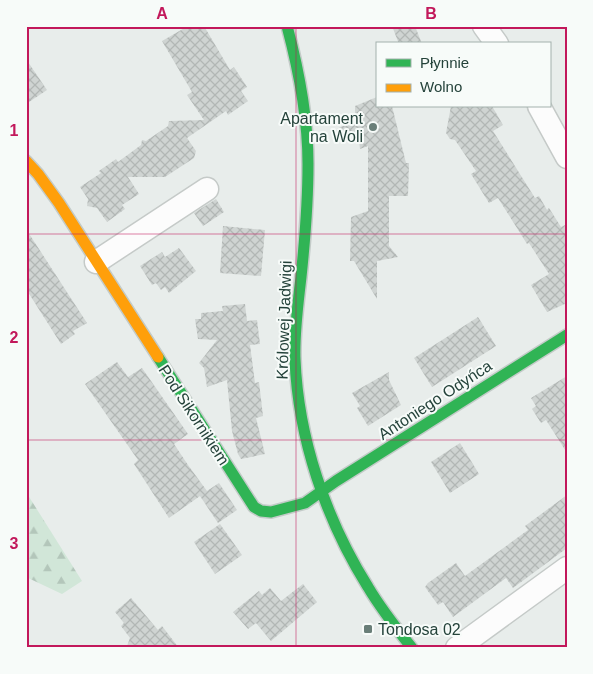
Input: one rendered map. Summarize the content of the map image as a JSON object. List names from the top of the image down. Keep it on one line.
{"streets":{"street":["Królowej Jadwigi","Antoniego Odyńca","Pod Sikornikiem"]},"crossings":[["Królowej Jadwigi","Antoniego Odyńca"],["Królowej Jadwigi","Pod Sikornikiem"],["Antoniego Odyńca","Pod Sikornikiem"]],"places":{"other":["Apartament na Woli"],"transit":["Tondosa 02"]},"legend":["Płynnie","Wolno"],"grid":{"columns":["A","B"],"rows":["1","2","3"]}}
